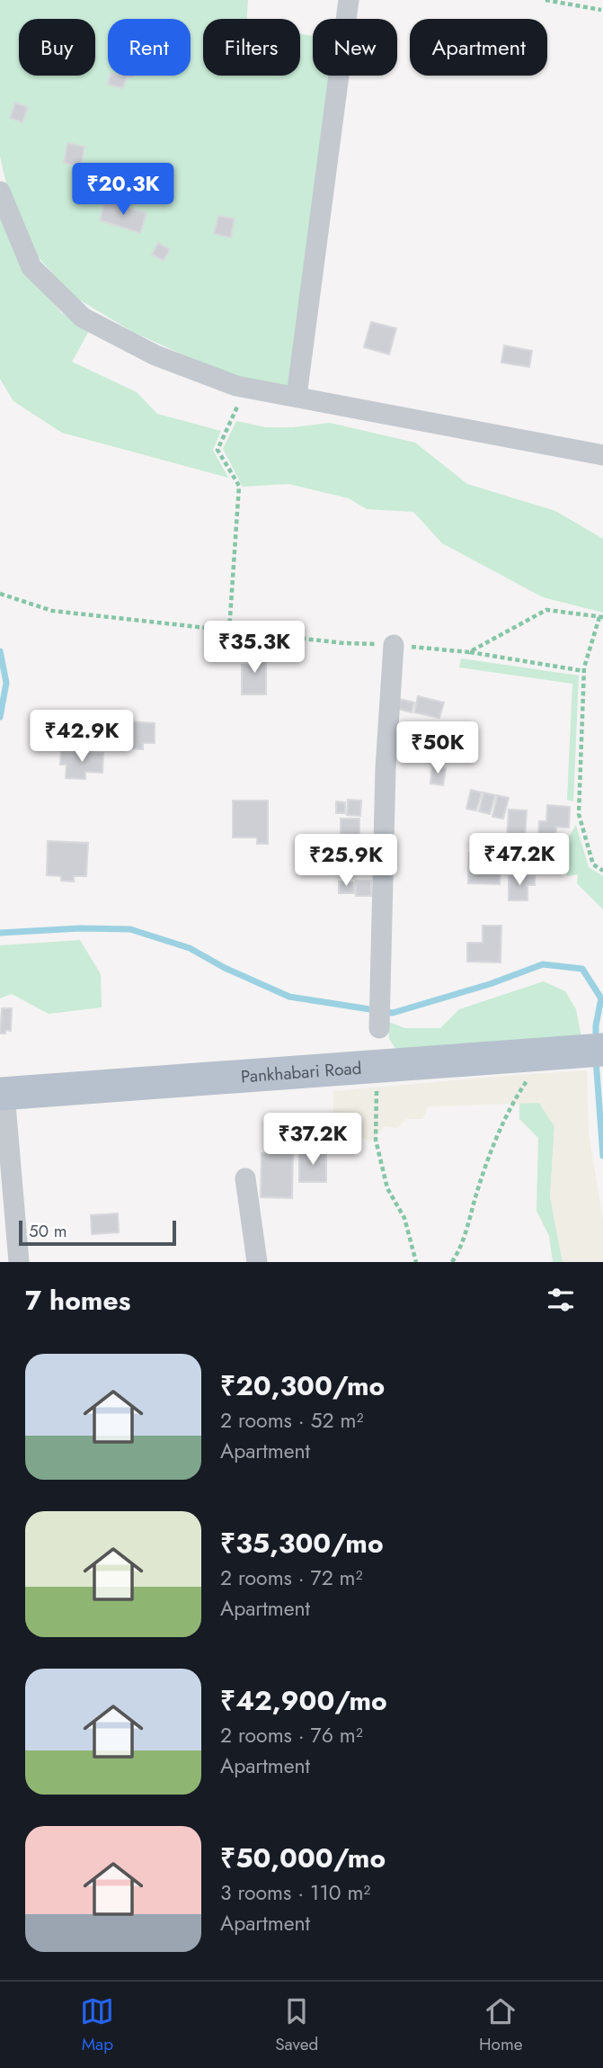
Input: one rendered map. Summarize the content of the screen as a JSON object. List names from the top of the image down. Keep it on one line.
{"streets":{"main road":["Pankhabari Road"]},"scale_bar":"50 m","page":{"chip":["Buy","Rent","Filters","New","Apartment"],"price":["₹20.3K","₹35.3K","₹42.9K","₹50K","₹47.2K","₹25.9K","₹37.2K"],"scale":"50 m","heading":"7 homes","list":[{"name":"₹20,300/mo","note":"2 rooms · 52 m² · Apartment"},{"name":"₹35,300/mo","note":"2 rooms · 72 m² · Apartment"},{"name":"₹42,900/mo","note":"2 rooms · 76 m² · Apartment"},{"name":"₹50,000/mo","note":"3 rooms · 110 m² · Apartment"}],"tabs":["Map","Saved","Home"]}}
